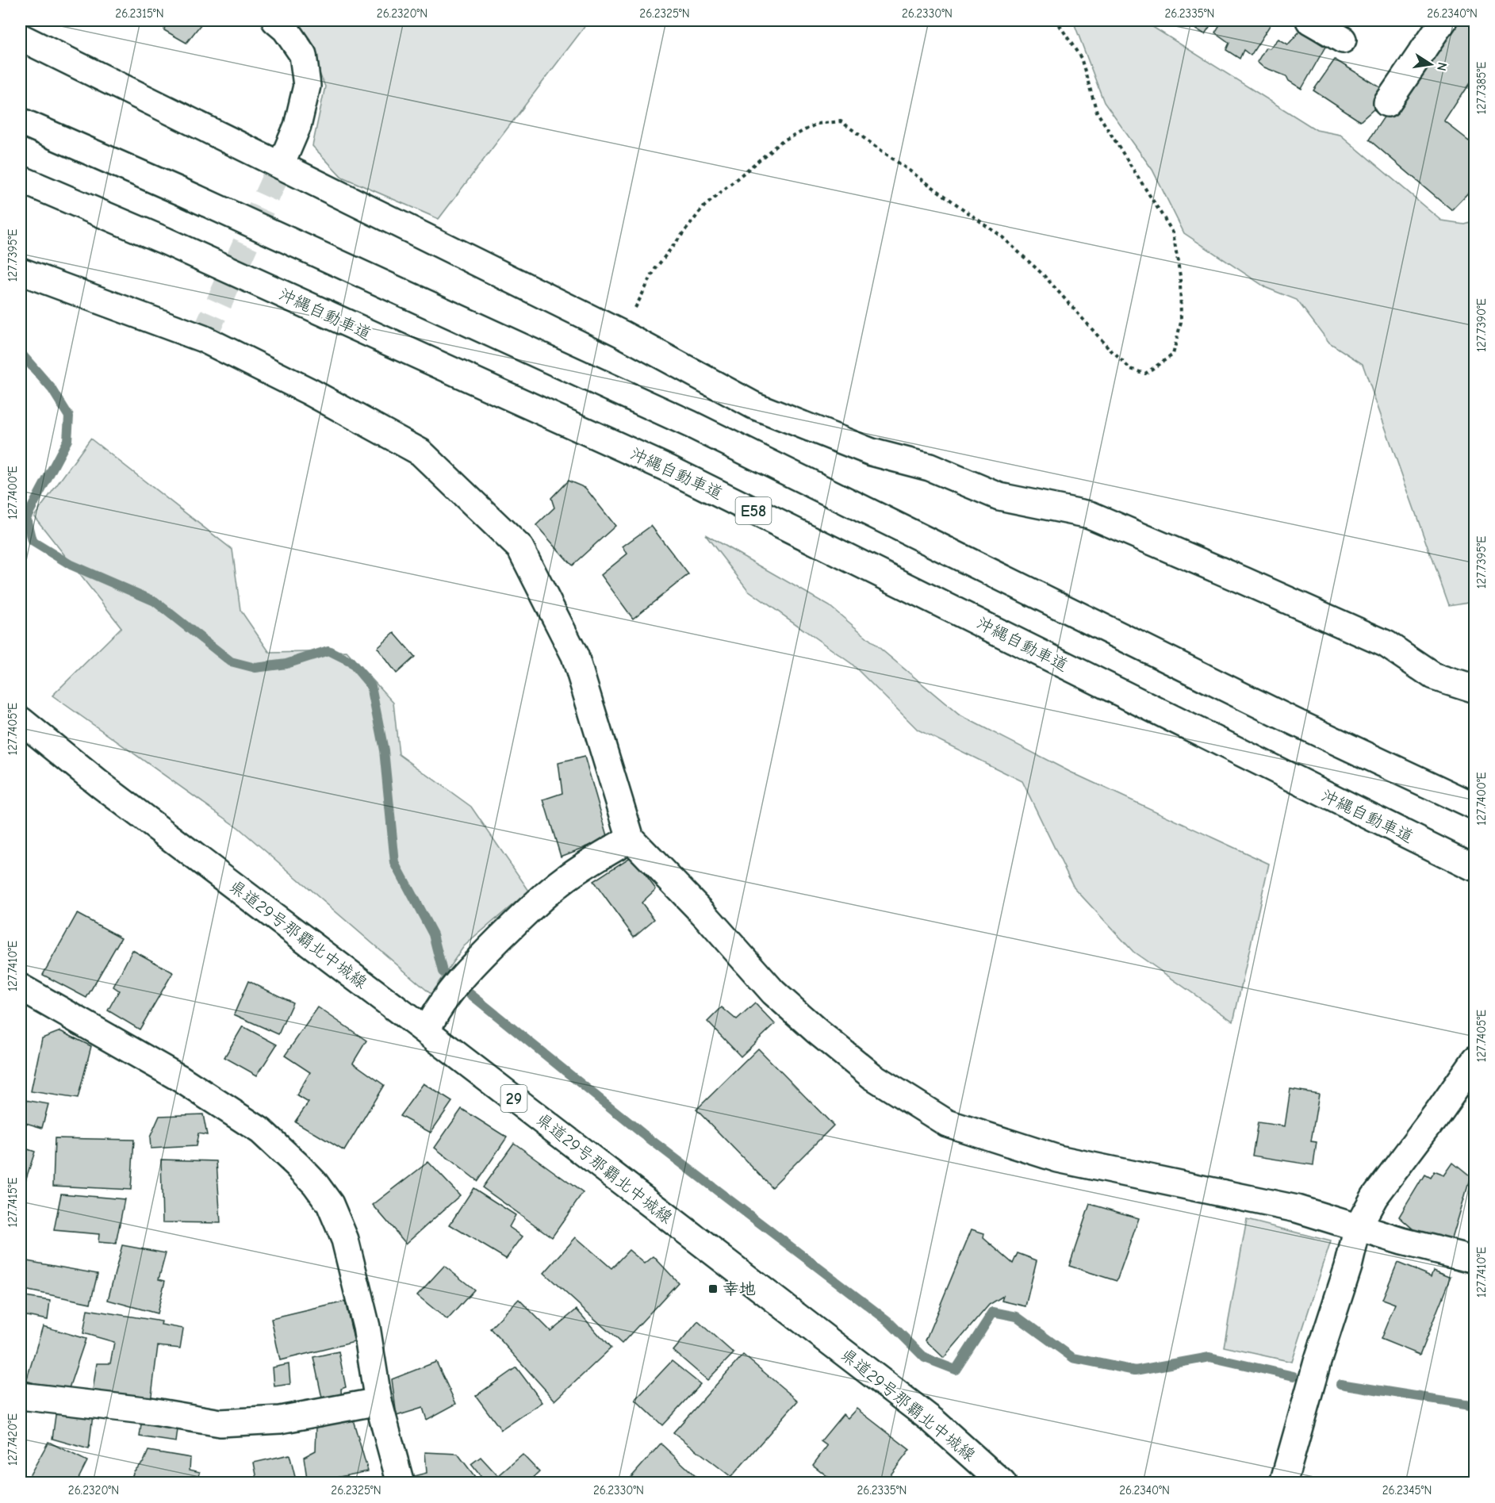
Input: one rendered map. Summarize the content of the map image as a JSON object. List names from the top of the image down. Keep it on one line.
{"streets":{"main road":["沖縄自動車道","E58","県道29号那覇北中城線","29"]},"places":{"transit":["幸地"]},"north":"right","coordinates":["26.2315°N","26.2320°N","26.2325°N","26.2330°N","26.2335°N","26.2340°N","127.7385°E","127.7395°E","127.7390°E","127.7400°E","127.7405°E","127.7410°E","127.7415°E","127.7420°E","26.2345°N"]}
